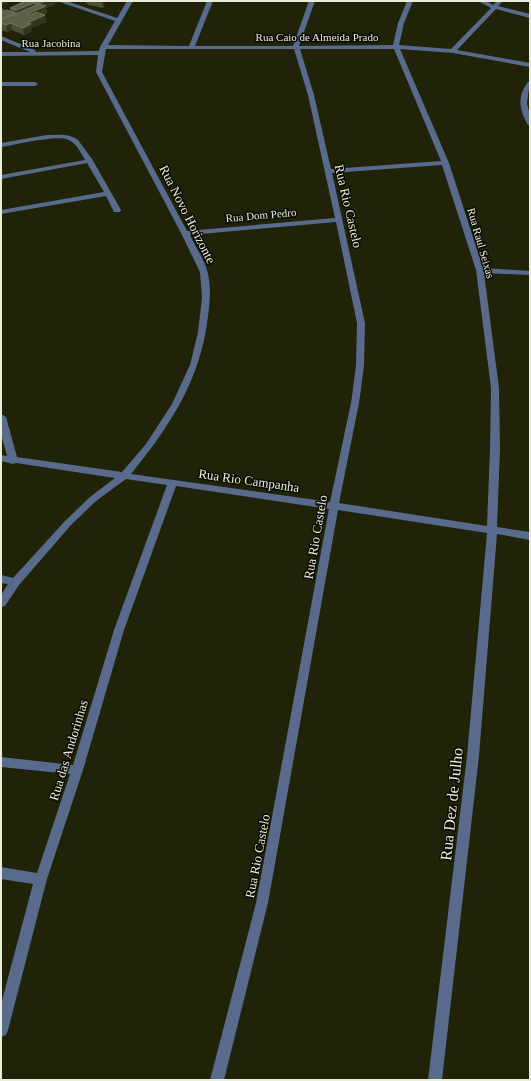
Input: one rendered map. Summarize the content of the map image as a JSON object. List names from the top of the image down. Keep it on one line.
{"streets":{"street":["Rua Caio de Almeida Prado","Rua Jacobina","Rua Rio Castelo","Rua Novo Horizonte","Rua Dom Pedro","Rua Raul Seixas","Rua Rio Campanha","Rua das Andorinhas","Rua Dez de Julho"]},"crossings":[["Rua Caio de Almeida Prado","Rua Jacobina"],["Rua Caio de Almeida Prado","Rua Rio Castelo"],["Rua Caio de Almeida Prado","Rua Novo Horizonte"],["Rua Caio de Almeida Prado","Rua Raul Seixas"],["Rua Jacobina","Rua Novo Horizonte"],["Rua Rio Castelo","Rua Dom Pedro"],["Rua Rio Castelo","Rua Rio Campanha"],["Rua Novo Horizonte","Rua Dom Pedro"],["Rua Novo Horizonte","Rua Rio Campanha"],["Rua Raul Seixas","Rua Rio Campanha"],["Rua Raul Seixas","Rua Dez de Julho"],["Rua Rio Campanha","Rua das Andorinhas"],["Rua Rio Campanha","Rua Dez de Julho"]]}
